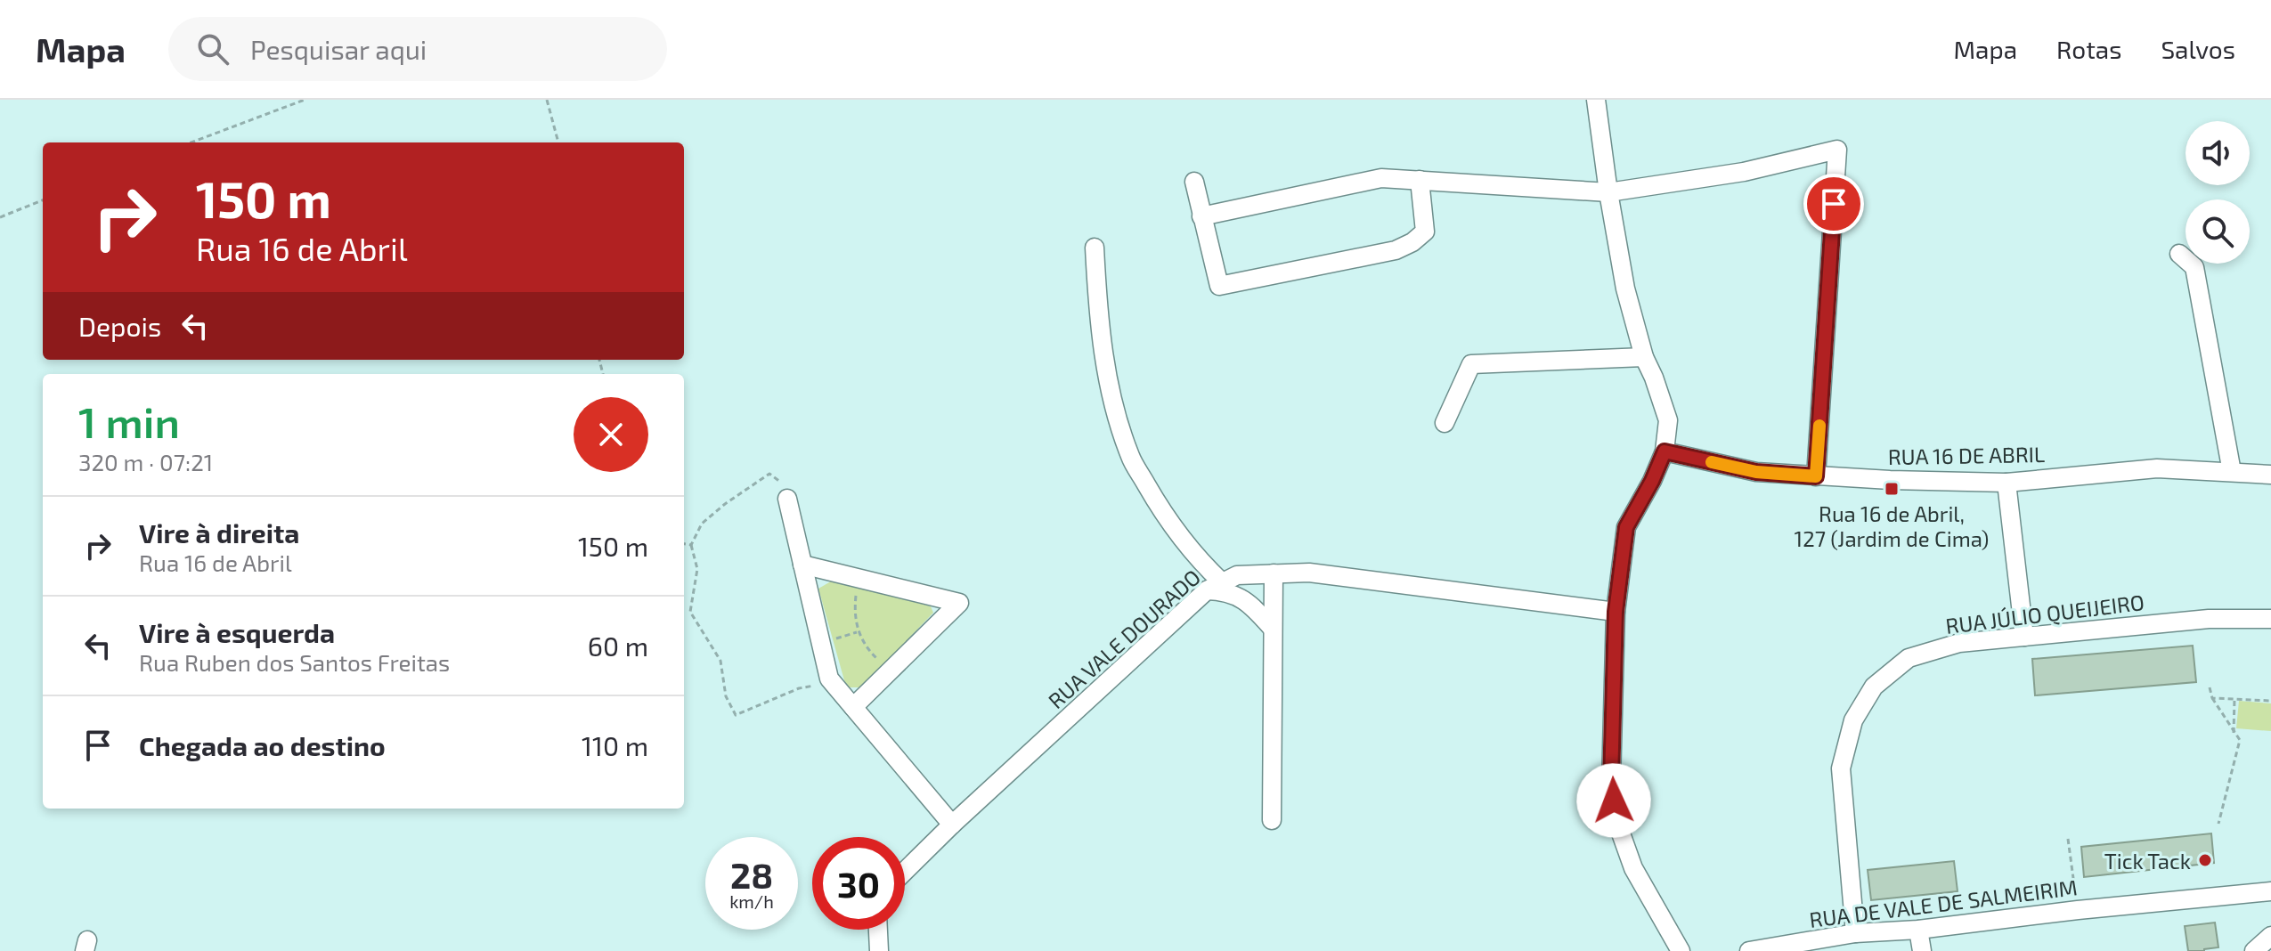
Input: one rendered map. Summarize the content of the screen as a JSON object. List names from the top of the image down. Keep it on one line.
{"streets":{"street":["RUA 16 DE ABRIL","RUA JÚLIO QUEIJEIRO","RUA VALE DOURADO","RUA DE VALE DE SALMEIRIM"]},"crossings":[["RUA JÚLIO QUEIJEIRO","RUA DE VALE DE SALMEIRIM"]],"places":{"transit":["Rua 16 de Abril, 127 (Jardim de Cima)"],"other":["Tick Tack"]},"page":{"header":"Mapa","search":"Pesquisar aqui","nav":["Mapa","Rotas","Salvos"],"turn":["150 m","Rua 16 de Abril"],"then":"Depois","heading":["1 min","320 m · 07:21"],"list":[{"name":"Vire à direita","note":"Rua 16 de Abril","value":"150 m"},{"name":"Vire à esquerda","note":"Rua Ruben dos Santos Freitas","value":"60 m"},{"name":"Chegada ao destino","value":"110 m"}],"speed":"28 km/h","limit":"30"}}
